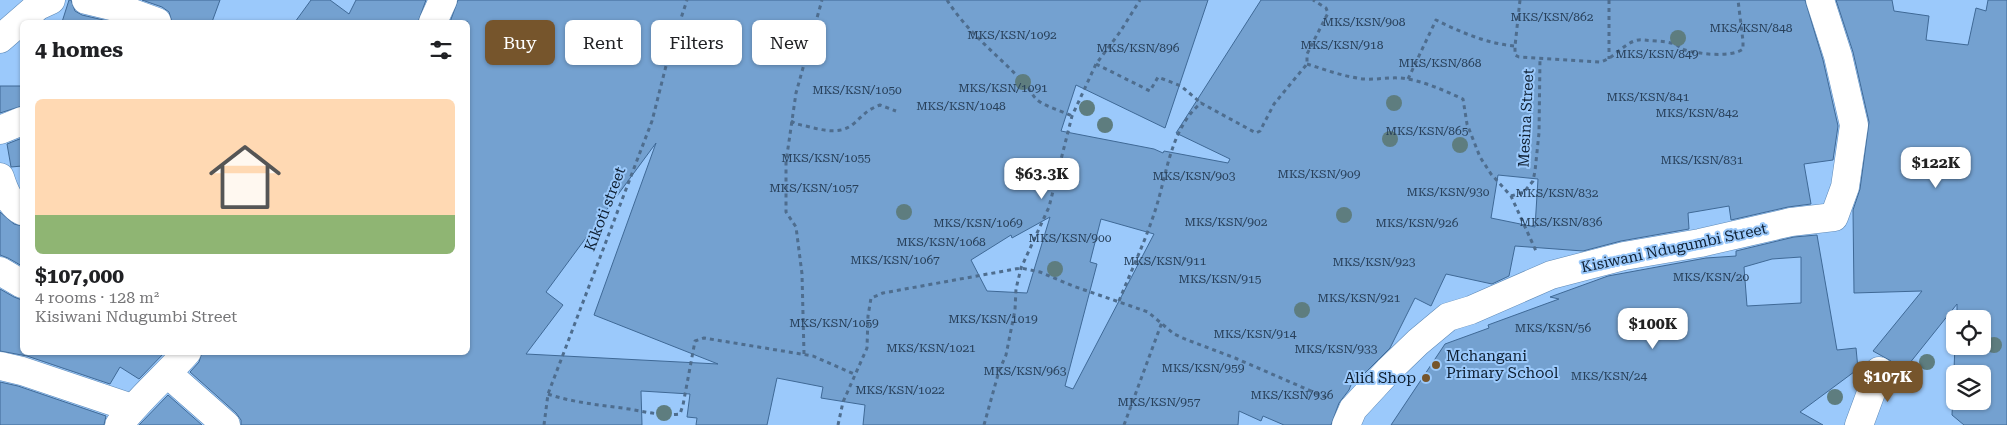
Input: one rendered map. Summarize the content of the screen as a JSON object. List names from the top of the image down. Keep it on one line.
{"streets":{"street":["Kisiwani Ndugumbi Street"],"path":["Mesina Street","Kikoti street"]},"places":["Mchangani Primary School","Alid Shop"],"house_numbers":["MKS/KSN/862","MKS/KSN/908","MKS/KSN/848","MKS/KSN/1092","MKS/KSN/918","MKS/KSN/896","MKS/KSN/849","MKS/KSN/868","MKS/KSN/1091","MKS/KSN/1050","MKS/KSN/841","MKS/KSN/1048","MKS/KSN/842","MKS/KSN/865","MKS/KSN/1055","MKS/KSN/831","MKS/KSN/909","MKS/KSN/903","MKS/KSN/1057","MKS/KSN/930","MKS/KSN/832","MKS/KSN/902","MKS/KSN/836","MKS/KSN/1069","MKS/KSN/926","MKS/KSN/900","MKS/KSN/1068","MKS/KSN/1067","MKS/KSN/911","MKS/KSN/923","MKS/KSN/20","MKS/KSN/915","MKS/KSN/921","MKS/KSN/1019","MKS/KSN/1059","MKS/KSN/56","MKS/KSN/914","MKS/KSN/1021","MKS/KSN/933","MKS/KSN/959","MKS/KSN/963","MKS/KSN/24","MKS/KSN/1022","MKS/KSN/936","MKS/KSN/957"],"page":{"chip":["Buy","Rent","Filters","New"],"heading":"4 homes","list":[{"name":"$107,000","note":"4 rooms · 128 m² · Kisiwani Ndugumbi Street"}],"price":["$122K","$63.3K","$100K","$107K"]}}
